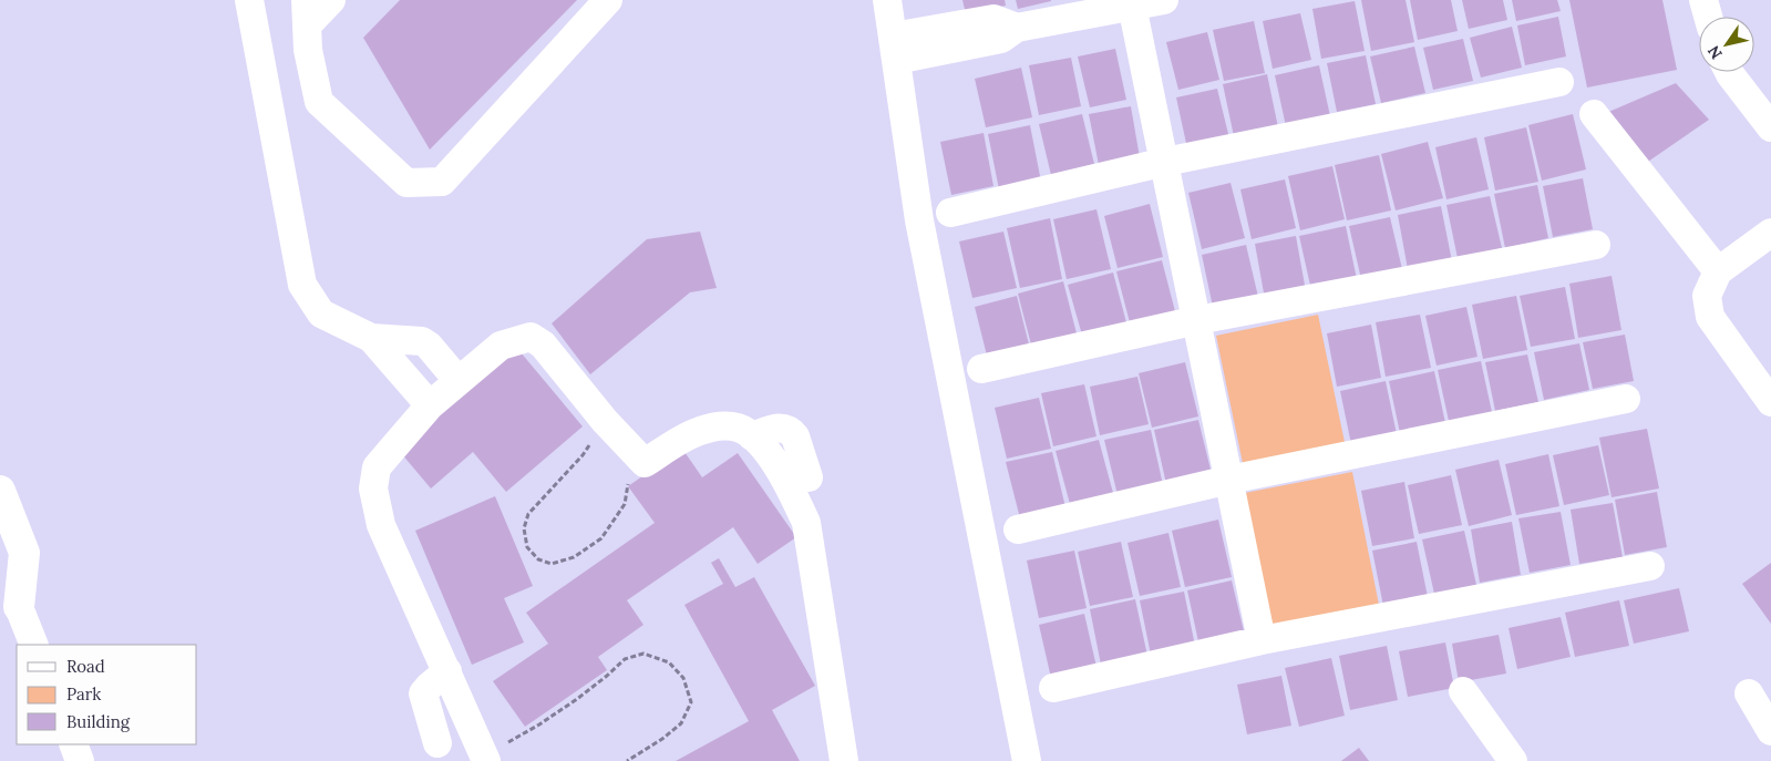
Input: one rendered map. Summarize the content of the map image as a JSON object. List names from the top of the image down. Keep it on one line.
{"legend":["Road","Park","Building"],"north":"bottom left"}
